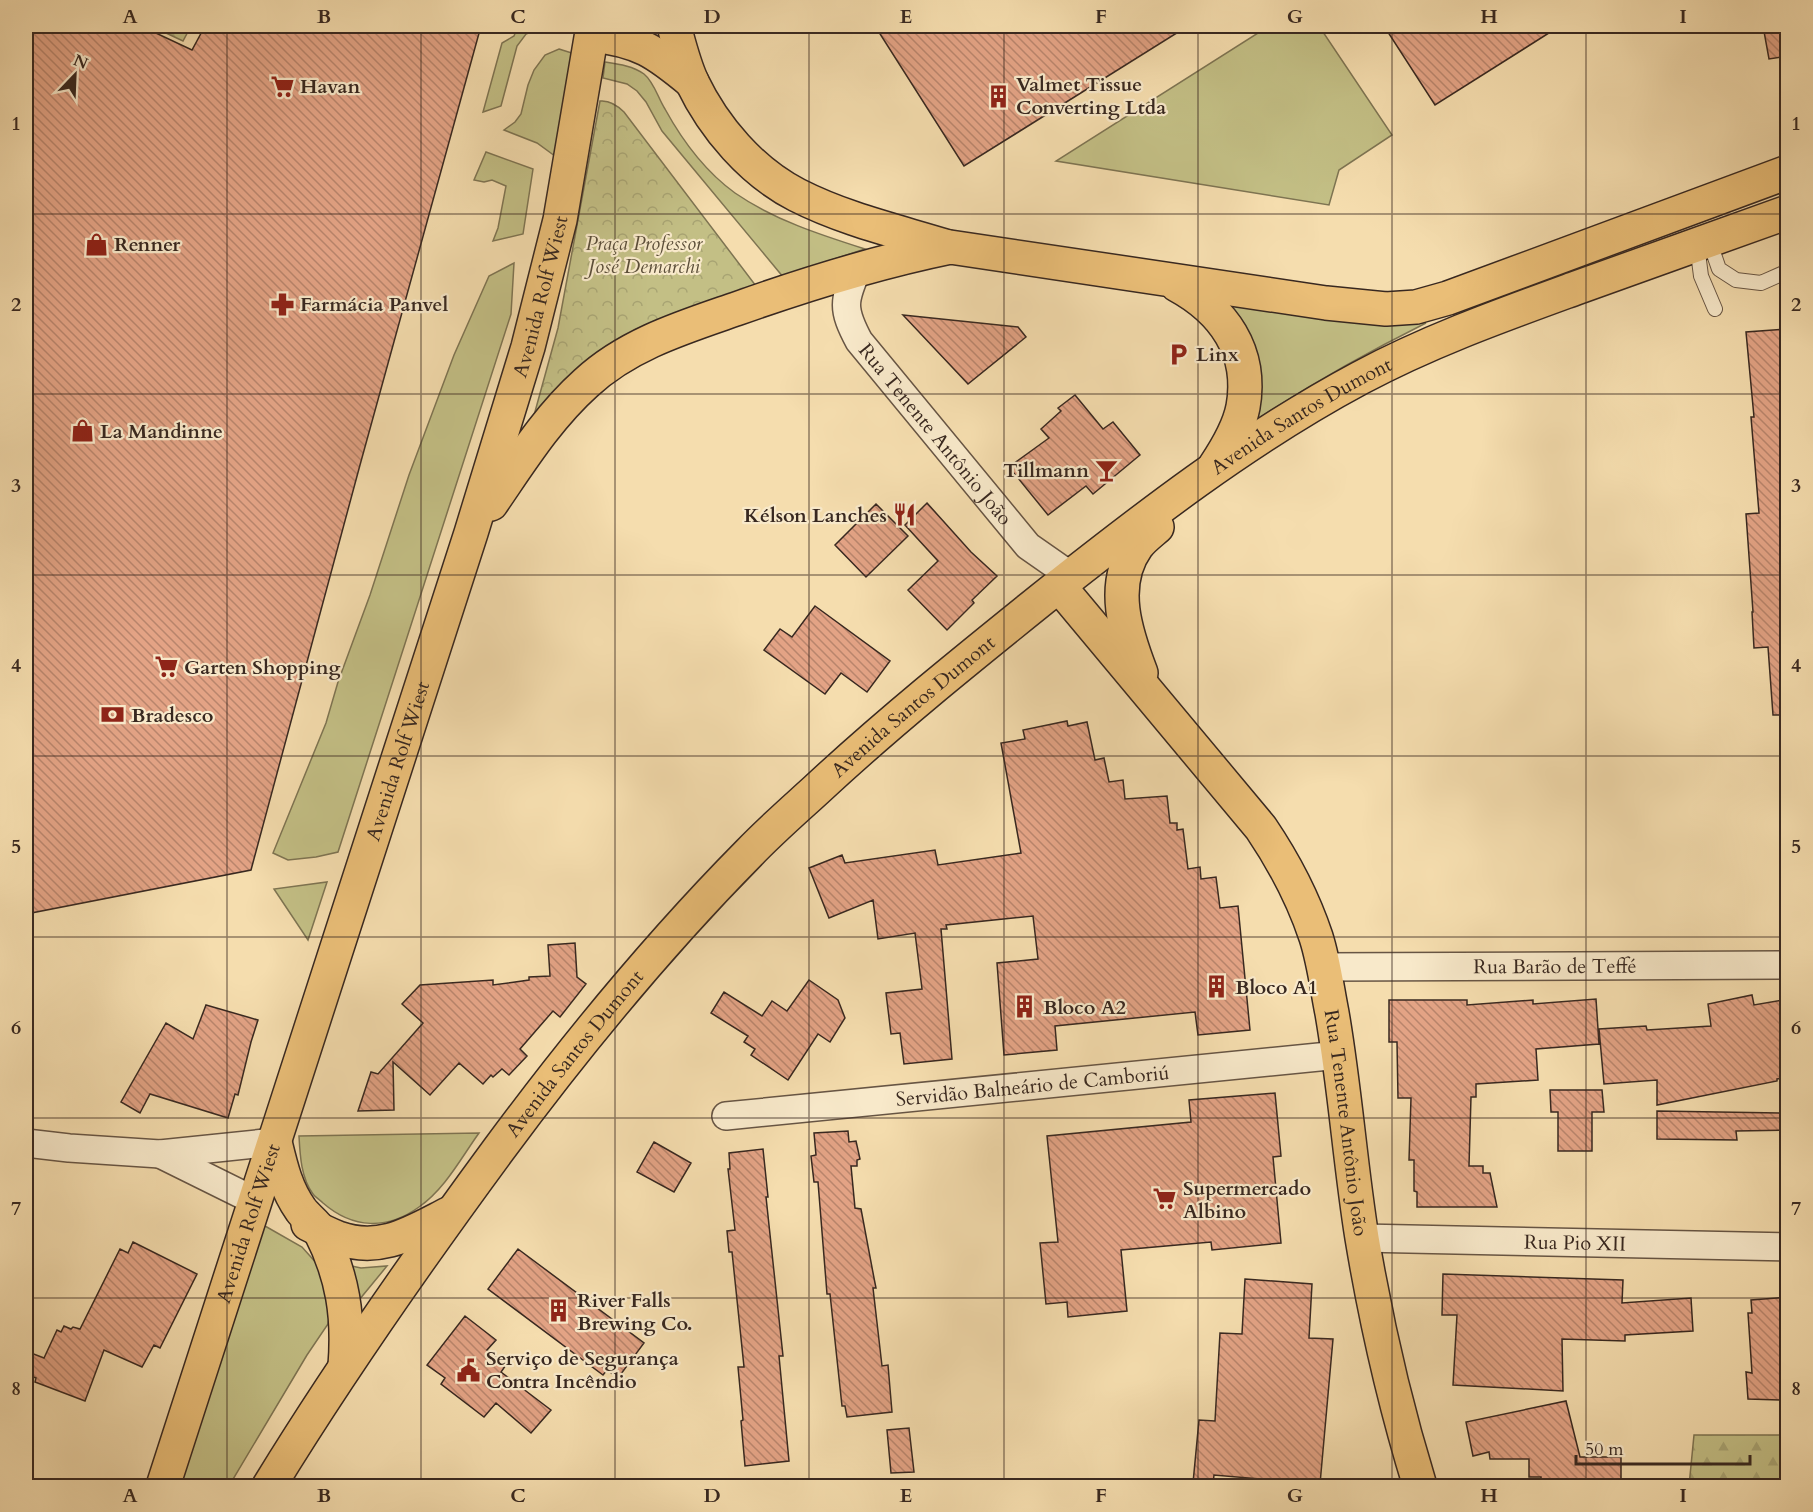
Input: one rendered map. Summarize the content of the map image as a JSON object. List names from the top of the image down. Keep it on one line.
{"streets":{"main road":["Avenida Rolf Wiest","Avenida Santos Dumont","Rua Tenente Antônio João"],"street":["Rua Barão de Teffé","Servidão Balneário de Camboriú","Rua Pio XII"]},"crossings":[["Avenida Santos Dumont","Rua Tenente Antônio João"],["Rua Tenente Antônio João","Rua Barão de Teffé"],["Rua Tenente Antônio João","Servidão Balneário de Camboriú"],["Rua Tenente Antônio João","Rua Pio XII"]],"parks":["Praça Professor José Demarchi"],"places":{"supermarket":["Havan","Garten Shopping","Supermercado Albino"],"building":["Valmet Tissue Converting Ltda","Bloco A1","Bloco A2","River Falls Brewing Co."],"shop":["Renner","La Mandinne"],"pharmacy":["Farmácia Panvel"],"parking":["Linx"],"bar":["Tillmann"],"restaurant":["Kélson Lanches"],"bank":["Bradesco"],"public building":["Serviço de Segurança Contra Incêndio"]},"scale_bar":"50 m","north":"top right","grid":{"columns":["A","B","C","D","E","F","G","H","I"],"rows":["1","2","3","4","5","6","7","8"]}}
